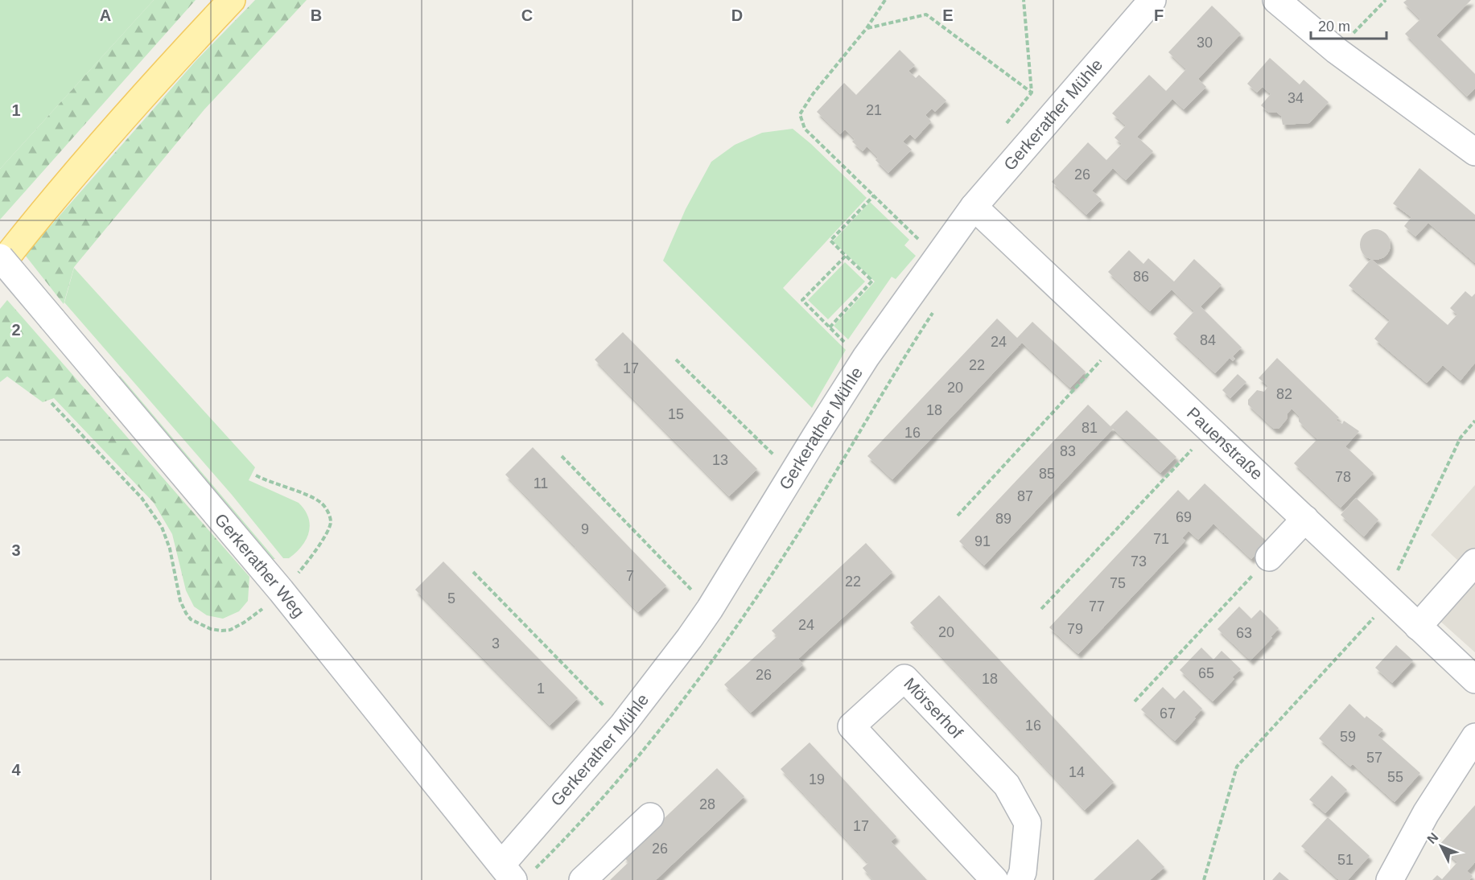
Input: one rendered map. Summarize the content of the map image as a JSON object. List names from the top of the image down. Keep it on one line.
{"streets":{"street":["Gerkerather Mühle","Pauenstraße","Gerkerather Weg","Mörserhof"]},"crossings":[["Gerkerather Mühle","Pauenstraße"],["Gerkerather Mühle","Gerkerather Weg"]],"house_numbers":["30","34","21","26","86","84","24","22","17","20","82","18","15","81","16","83","13","85","78","11","87","69","89","9","71","91","73","7","22","75","5","77","24","79","20","63","3","65","26","18","1","67","16","59","57","14","55","19","28","17","26","51"],"scale_bar":"20 m","north":"top left","grid":{"columns":["A","B","C","D","E","F"],"rows":["1","2","3","4"]}}
